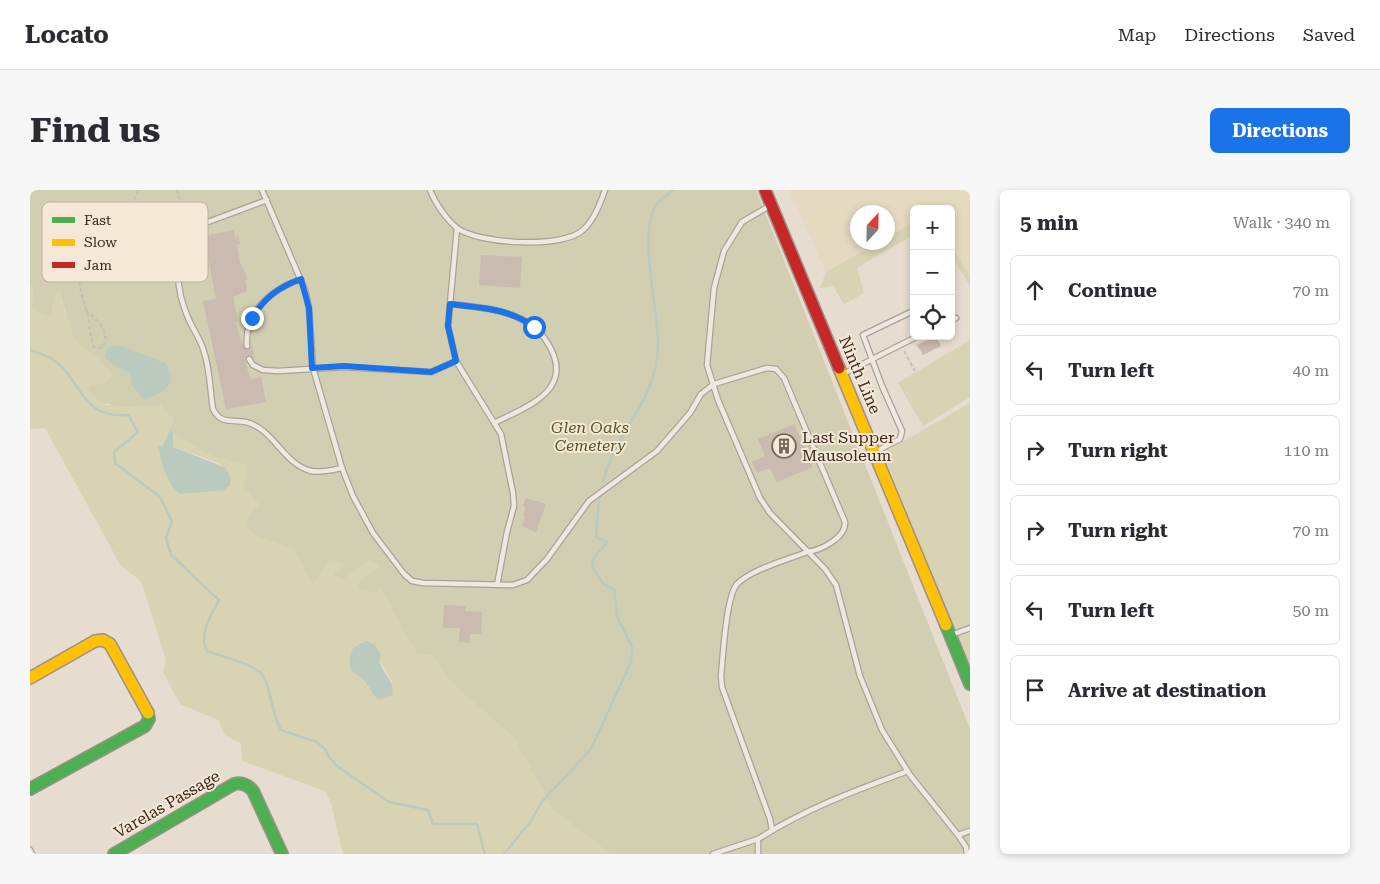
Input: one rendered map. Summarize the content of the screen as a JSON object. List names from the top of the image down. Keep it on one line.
{"streets":{"street":["Ninth Line","Varelas Passage"]},"parks":["Glen Oaks Cemetery"],"places":{"building":["Last Supper Mausoleum"]},"legend":["Fast","Slow","Jam"],"north":"top","page":{"header":"Locato","nav":["Map","Directions","Saved"],"buttons":"Directions","title":"Find us","heading":["5 min","Walk · 340 m"],"map_buttons":["+","−"],"list":[["Continue","70 m"],["Turn left","40 m"],["Turn right","110 m"],["Turn right","70 m"],["Turn left","50 m"],"Arrive at destination"]}}
